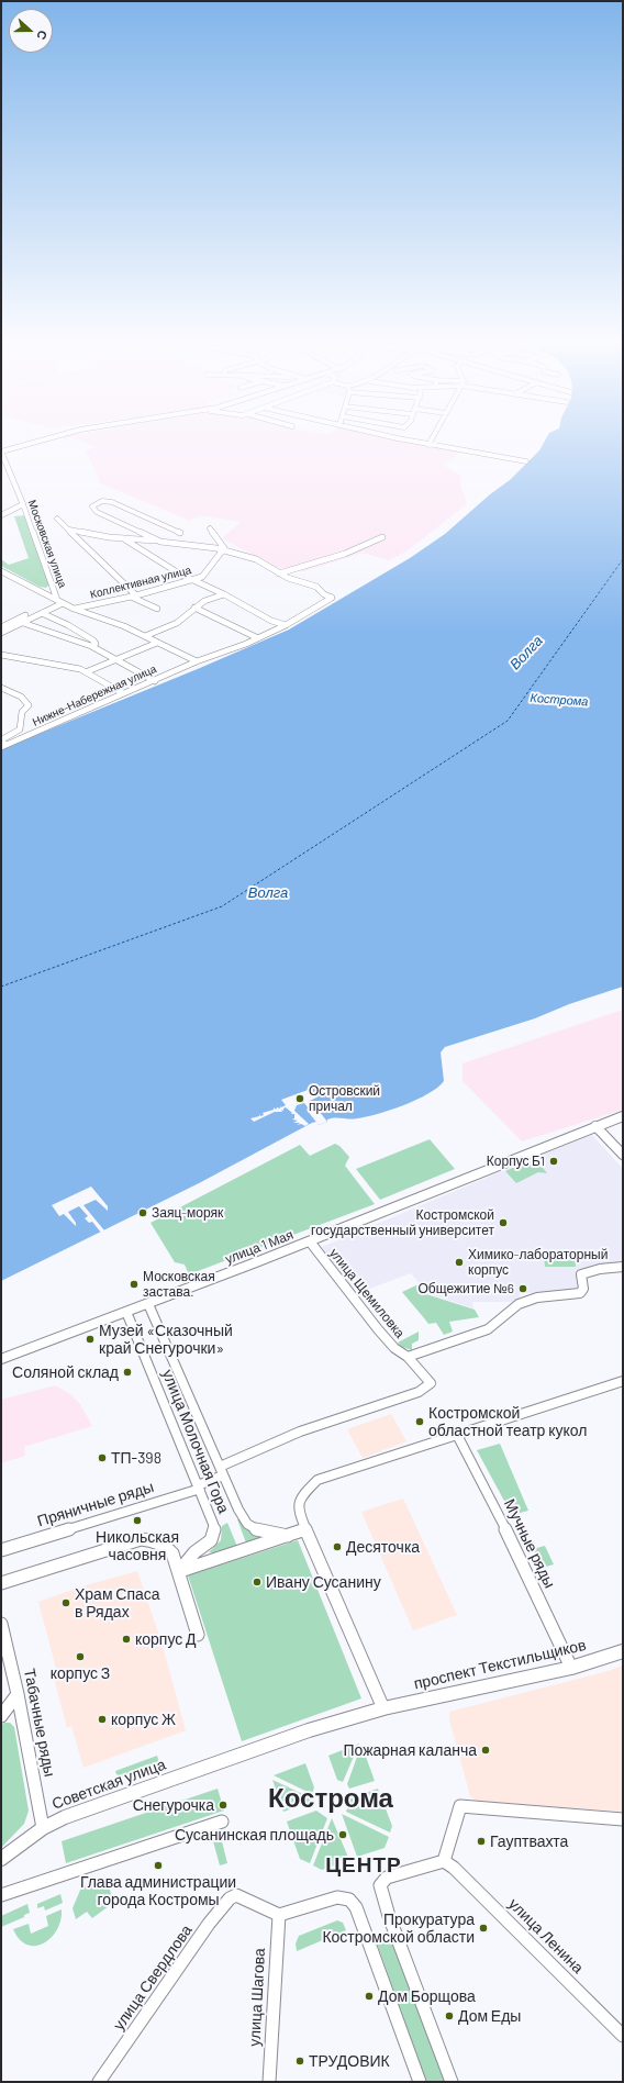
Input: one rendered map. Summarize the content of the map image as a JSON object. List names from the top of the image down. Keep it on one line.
{"streets":{"main road":["Московская улица","проспект Текстильщиков","Советская улица"],"street":["Коллективная улица","Нижне-Набережная улица","улица 1 Мая","улица Щемиловка","улица Молочная Гора","Пряничные ряды","Мучные ряды","Табачные ряды","улица Ленина","улица Свердлова","улица Шагова"]},"crossings":[["Московская улица","Коллективная улица"],["Московская улица","Нижне-Набережная улица"],["улица 1 Мая","улица Щемиловка"],["улица 1 Мая","улица Молочная Гора"],["улица Щемиловка","Пряничные ряды"],["улица Молочная Гора","Пряничные ряды"],["Мучные ряды","проспект Текстильщиков"],["проспект Текстильщиков","Советская улица"],["Табачные ряды","Советская улица"],["улица Свердлова","улица Шагова"]],"districts":["Кострома","ЦЕНТР"],"water":["Волга","Кострома"],"places":["Островский причал","Корпус Б1","Заяц-моряк","Костромской государственный университет","Химико-лабораторный корпус","Московская застава.","Общежитие №6","Музей «Сказочный край Снегурочки»","Соляной склад","Костромской областной театр кукол","ТП-398","Никольская часовня","Десяточка","Ивану Сусанину","Храм Спаса в Рядах","корпус Д","корпус З","корпус Ж","Пожарная каланча","Снегурочка","Сусанинская площадь","Гауптвахта","Глава администрации города Костромы","Прокуратура Костромской области","Дом Борщова","Дом Еды","ТРУДОВИК"],"north":"right"}
